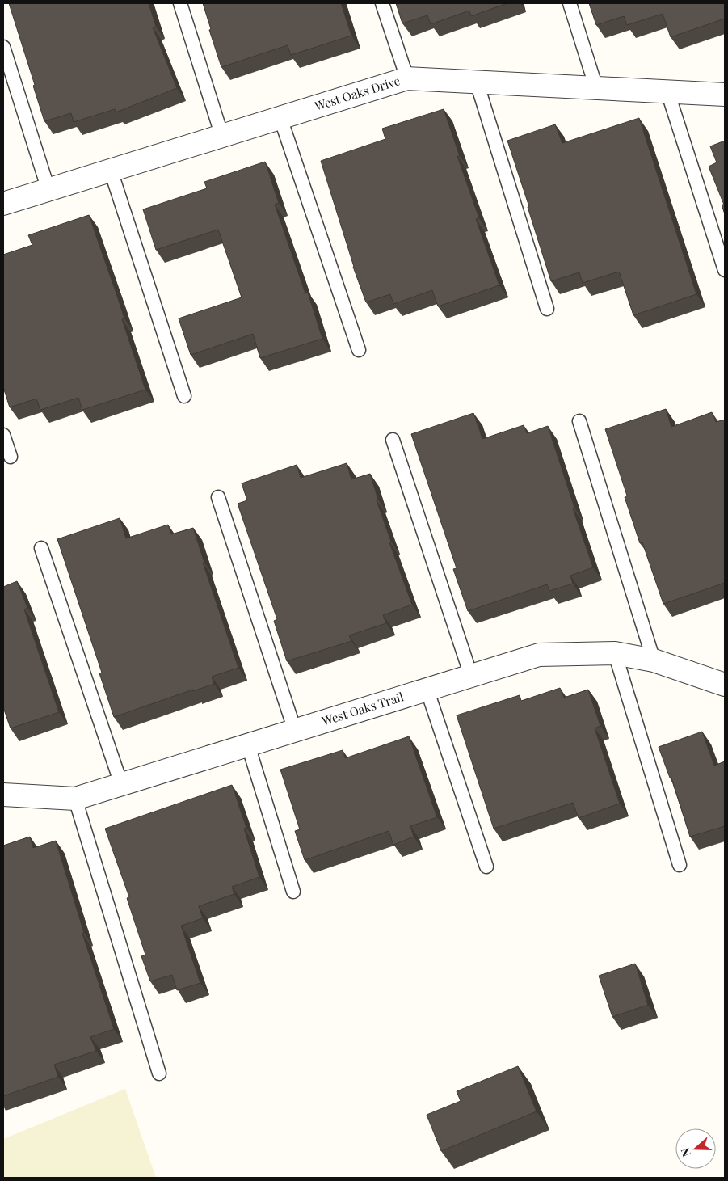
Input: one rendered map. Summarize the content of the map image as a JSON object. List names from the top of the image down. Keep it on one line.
{"streets":{"street":["West Oaks Drive","West Oaks Trail"]},"north":"left"}
